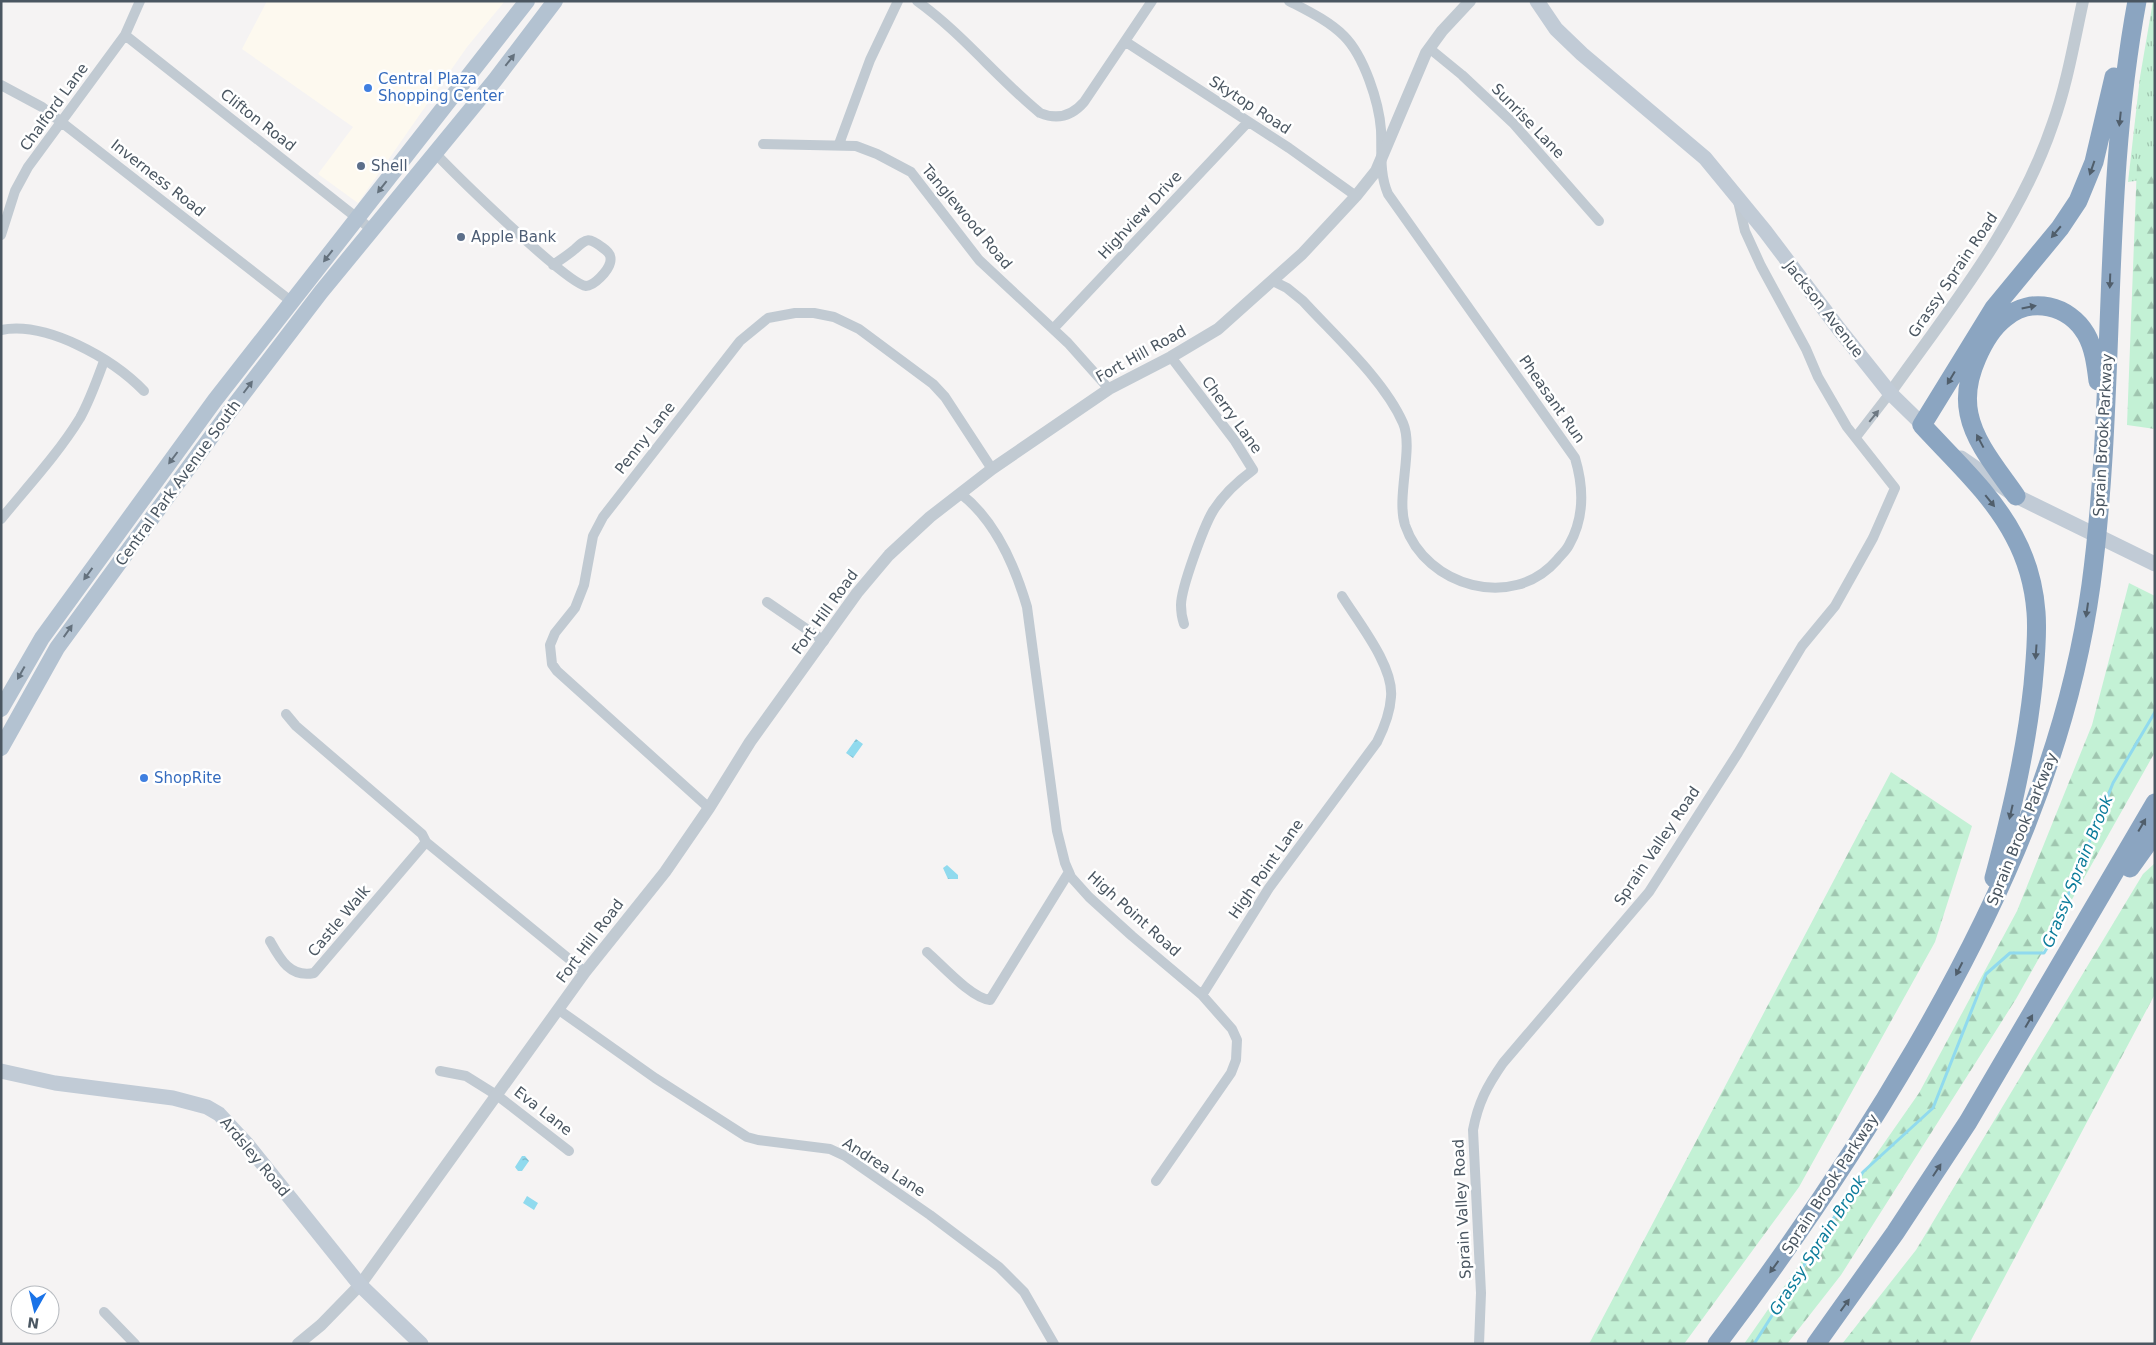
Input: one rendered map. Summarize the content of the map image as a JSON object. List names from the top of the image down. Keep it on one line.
{"streets":{"highway":["Sprain Brook Parkway"],"main road":["Jackson Avenue","Central Park Avenue South","Ardsley Road"],"street":["Skytop Road","Chalford Lane","Clifton Road","Sunrise Lane","Inverness Road","Highview Drive","Tanglewood Road","Grassy Sprain Road","Fort Hill Road","Pheasant Run","Cherry Lane","Penny Lane","Sprain Valley Road","High Point Lane","High Point Road","Castle Walk","Eva Lane","Andrea Lane"]},"crossings":[["Skytop Road","Highview Drive"],["Skytop Road","Fort Hill Road"],["Chalford Lane","Clifton Road"],["Chalford Lane","Inverness Road"],["Clifton Road","Central Park Avenue South"],["Sunrise Lane","Fort Hill Road"],["Highview Drive","Tanglewood Road"],["Tanglewood Road","Fort Hill Road"],["Grassy Sprain Road","Jackson Avenue"],["Grassy Sprain Road","Sprain Valley Road"],["Fort Hill Road","Pheasant Run"],["Fort Hill Road","Cherry Lane"],["Fort Hill Road","Penny Lane"],["Fort Hill Road","High Point Road"],["Fort Hill Road","Eva Lane"],["Fort Hill Road","Ardsley Road"],["Fort Hill Road","Andrea Lane"],["High Point Lane","High Point Road"]],"water":["Grassy Sprain Brook"],"places":["Central Plaza Shopping Center","Shell","Apple Bank","ShopRite"],"north":"bottom"}
